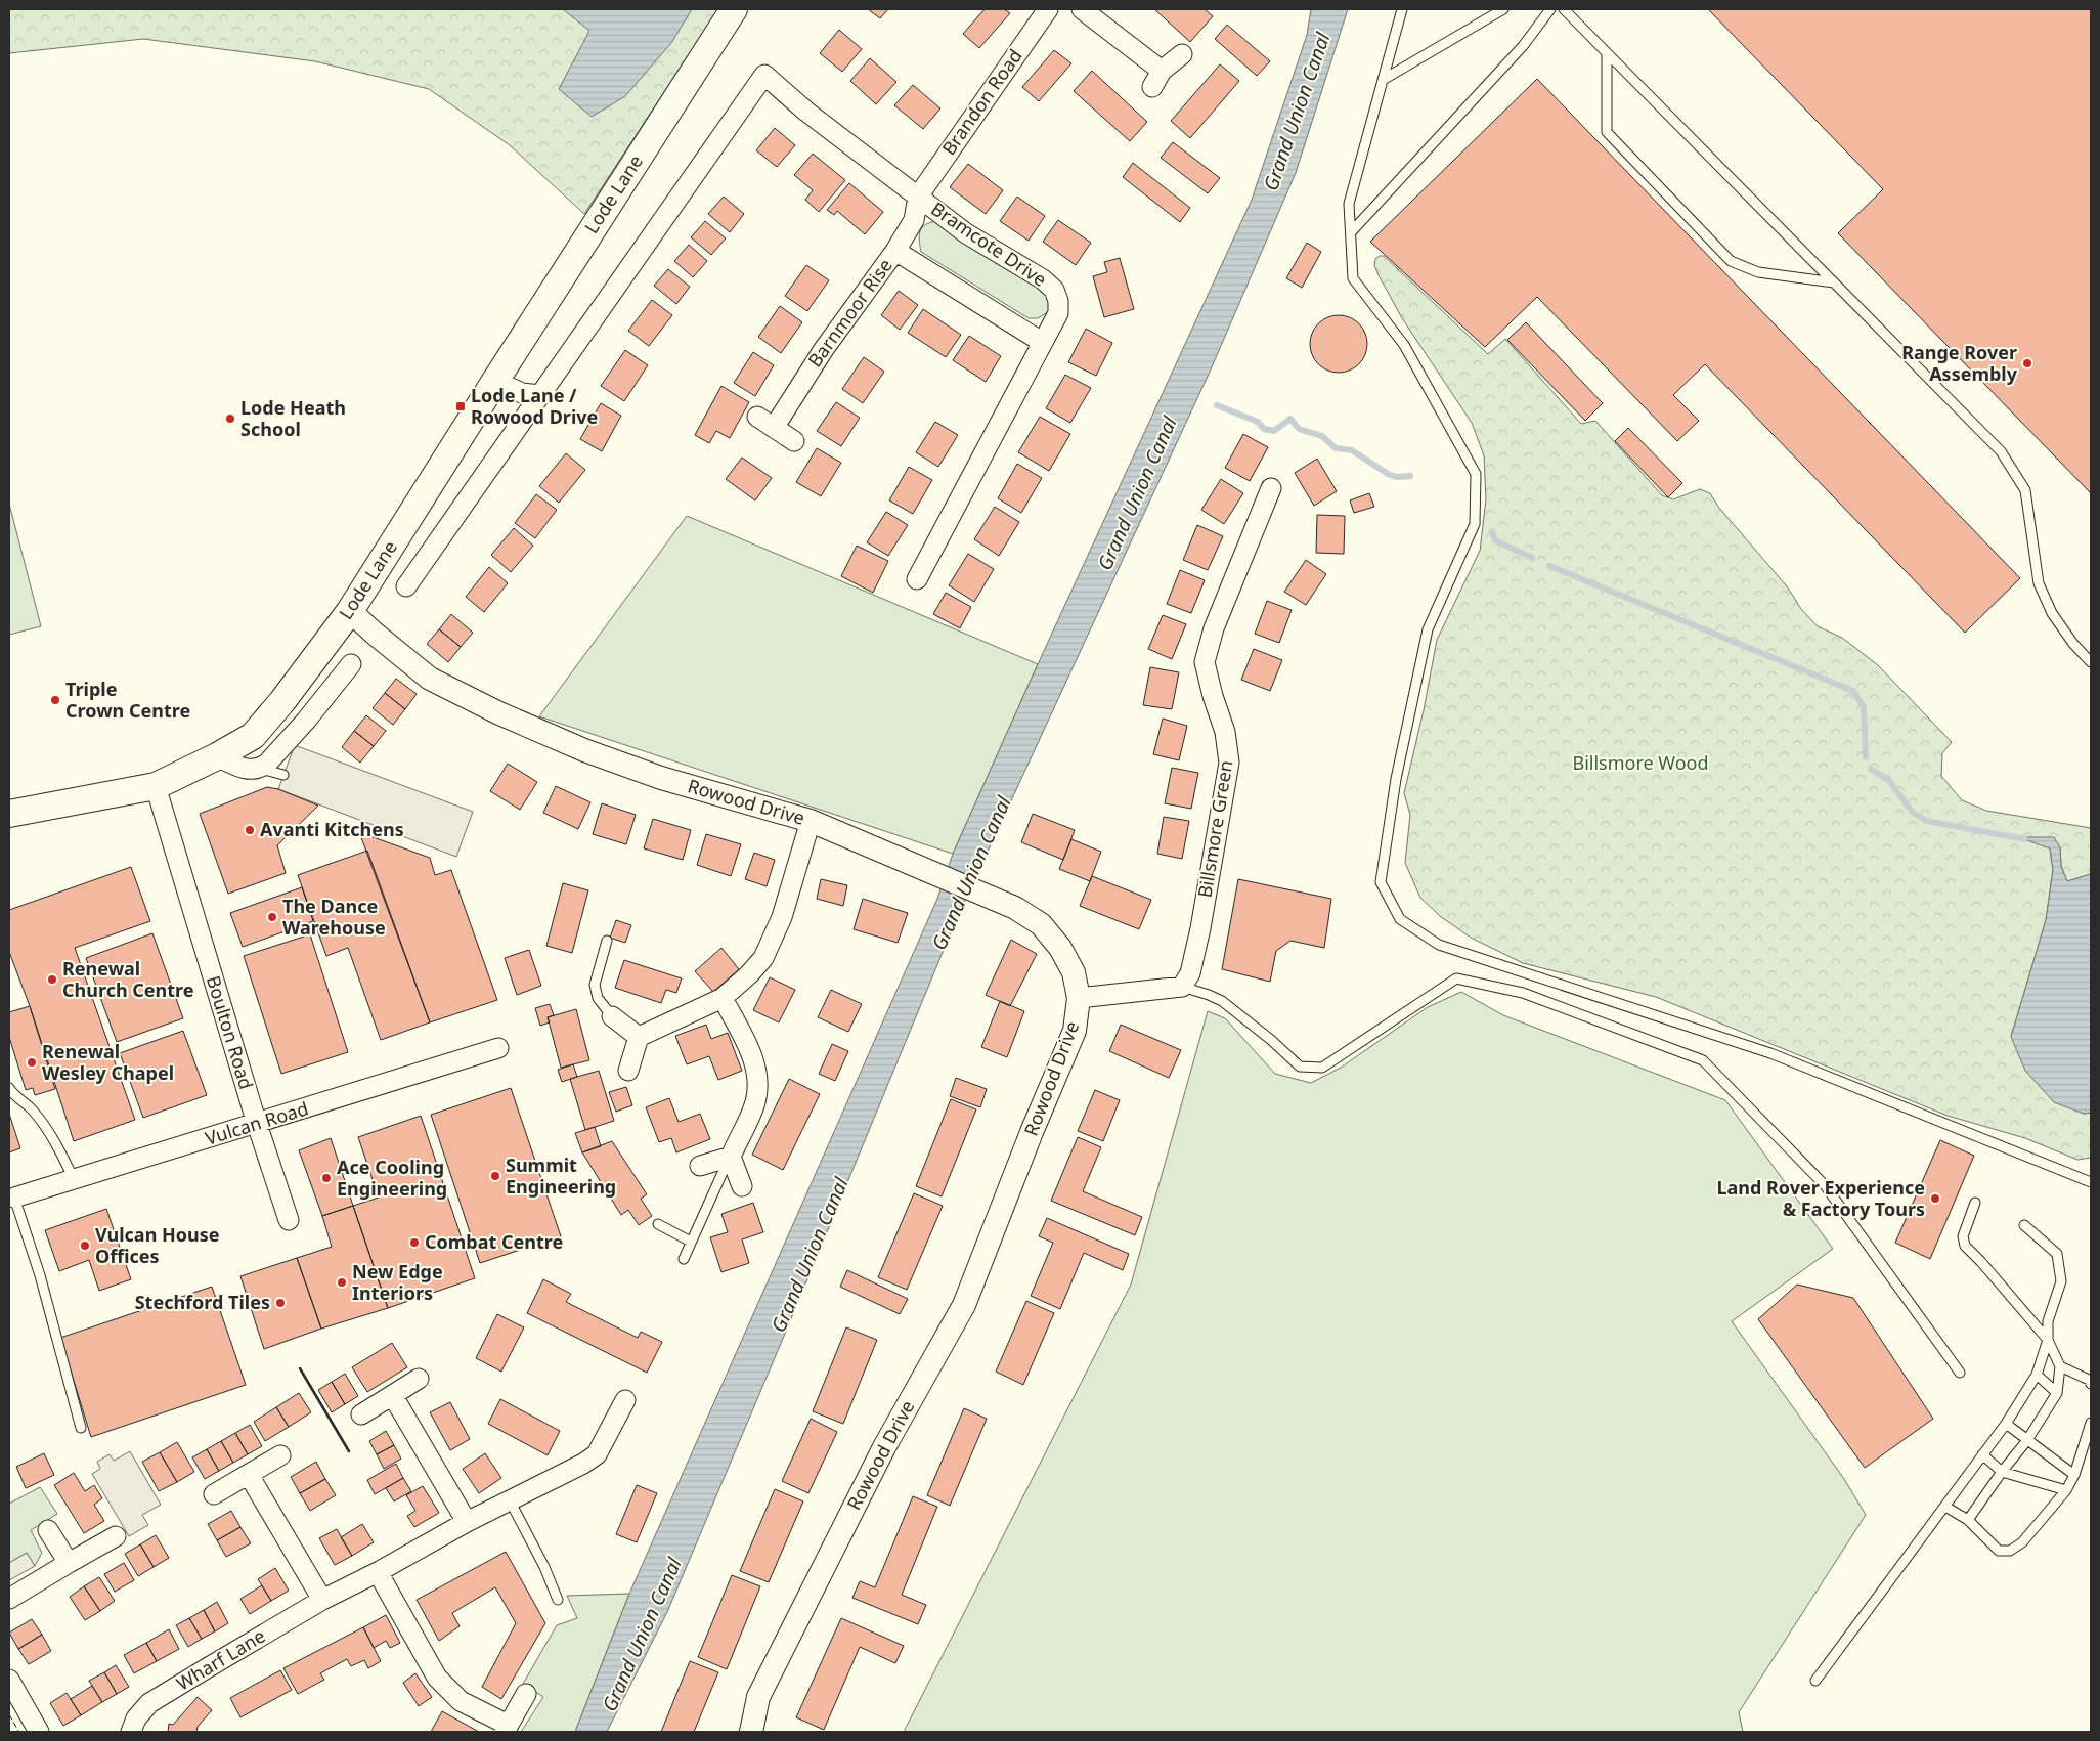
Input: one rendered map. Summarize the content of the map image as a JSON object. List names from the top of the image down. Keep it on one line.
{"streets":{"main road":["Lode Lane"],"street":["Brandon Road","Bramcote Drive","Barnmoor Rise","Rowood Drive","Billsmore Green","Boulton Road","Vulcan Road","Wharf Lane"]},"crossings":[["Brandon Road","Bramcote Drive"],["Brandon Road","Barnmoor Rise"],["Lode Lane","Bramcote Drive"],["Lode Lane","Rowood Drive"],["Lode Lane","Boulton Road"],["Bramcote Drive","Barnmoor Rise"],["Boulton Road","Vulcan Road"]],"water":["Grand Union Canal"],"parks":["Billsmore Wood"],"places":{"other":["Range Rover Assembly","Lode Heath School","Triple Crown Centre","Avanti Kitchens","The Dance Warehouse","Renewal Church Centre","Renewal Wesley Chapel","Summit Engineering","Ace Cooling Engineering","Land Rover Experience & Factory Tours","Combat Centre","Vulcan House Offices","New Edge Interiors","Stechford Tiles"],"transit":["Lode Lane / Rowood Drive"]}}
